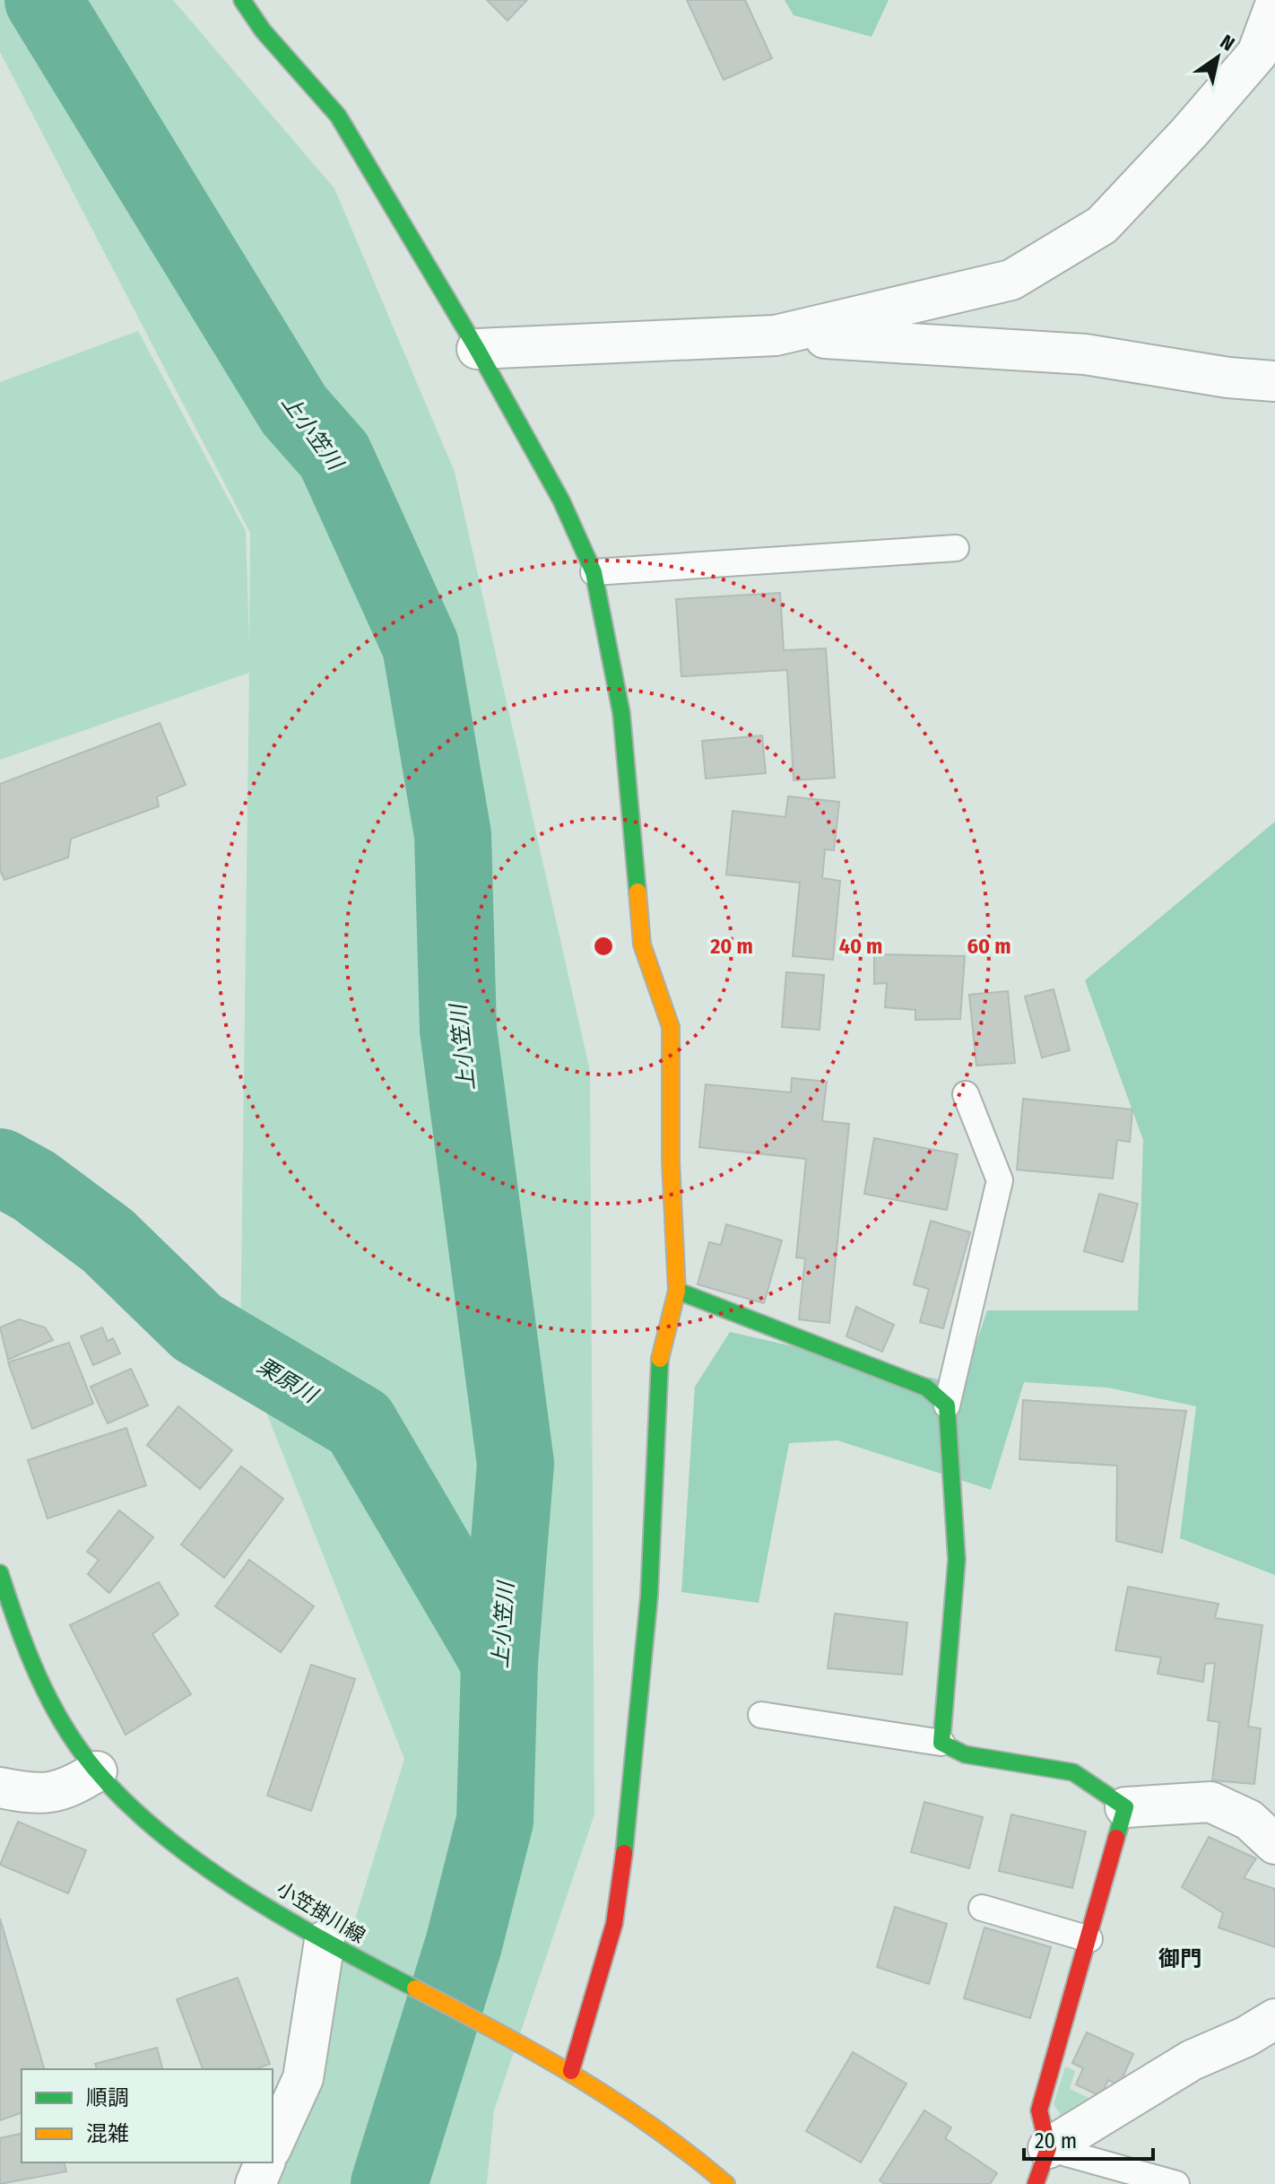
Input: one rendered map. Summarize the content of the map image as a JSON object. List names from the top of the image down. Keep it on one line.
{"streets":{"street":["小笠掛川線"]},"districts":["御門"],"water":["上小笠川","栗原川"],"legend":["順調","混雑"],"scale_bar":"20 m","north":"top right","rings":["20 m","40 m","60 m"]}
